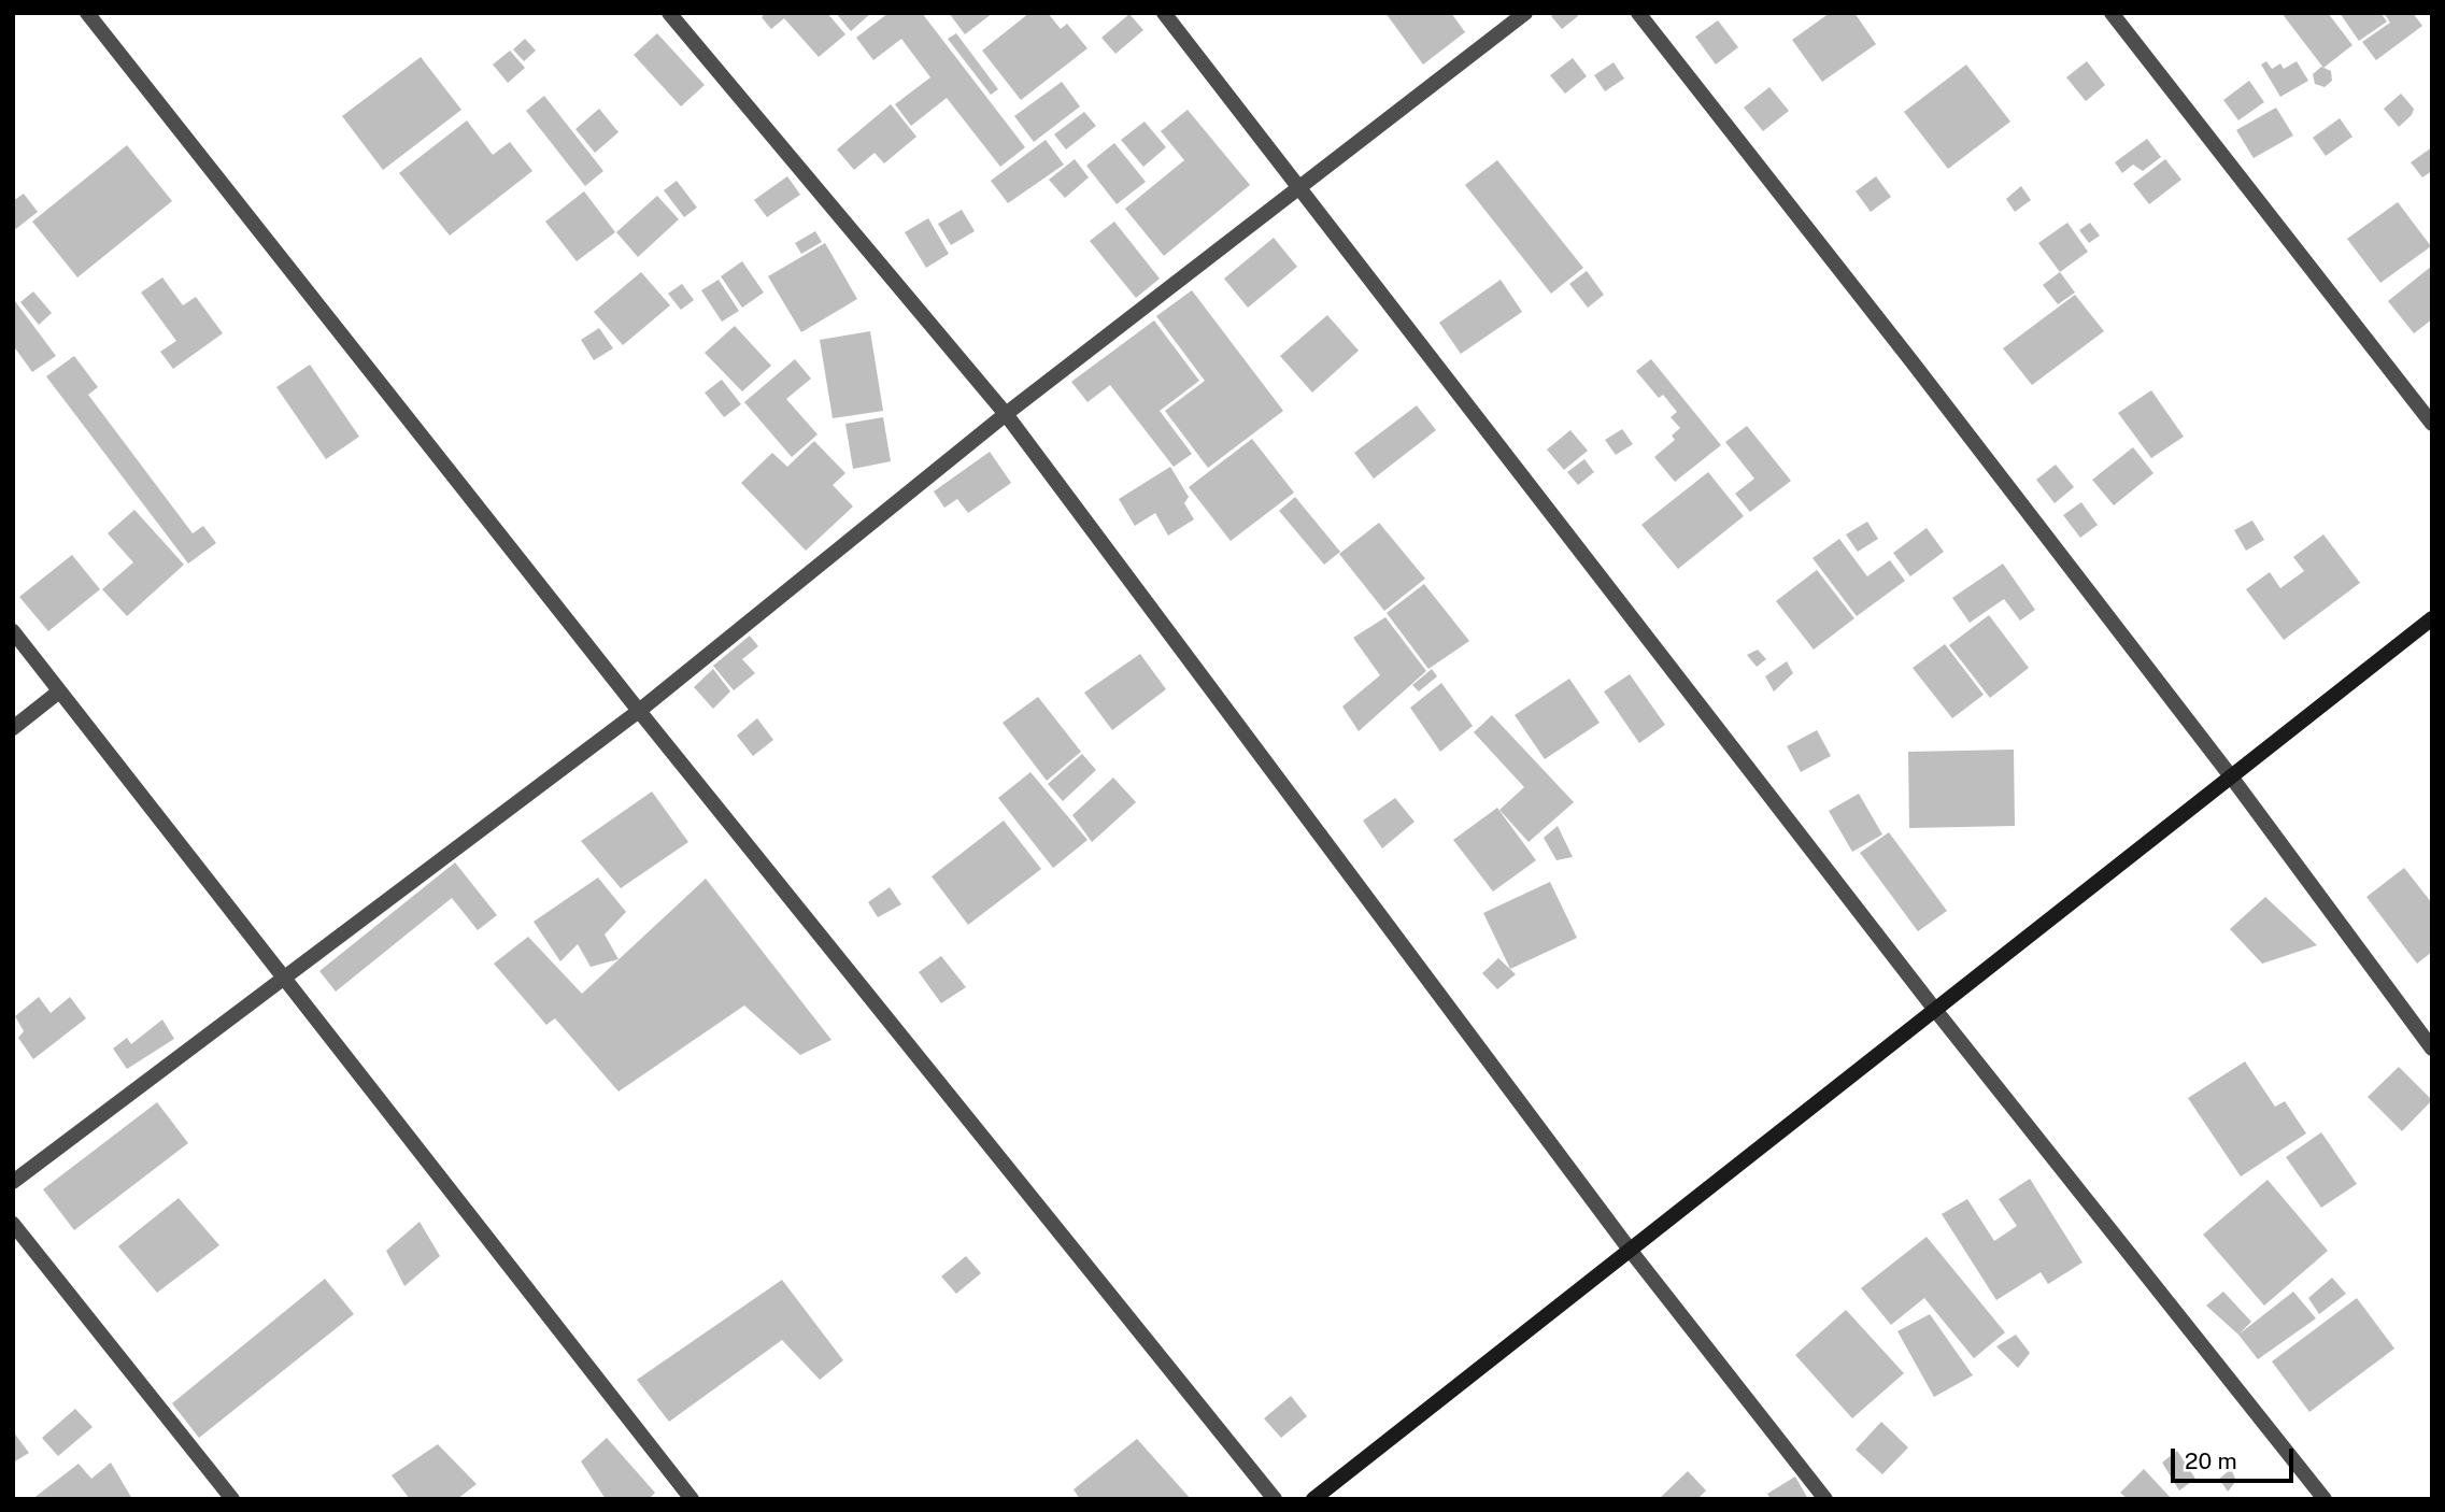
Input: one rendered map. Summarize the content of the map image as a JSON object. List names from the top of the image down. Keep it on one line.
{"scale_bar":"20 m"}
